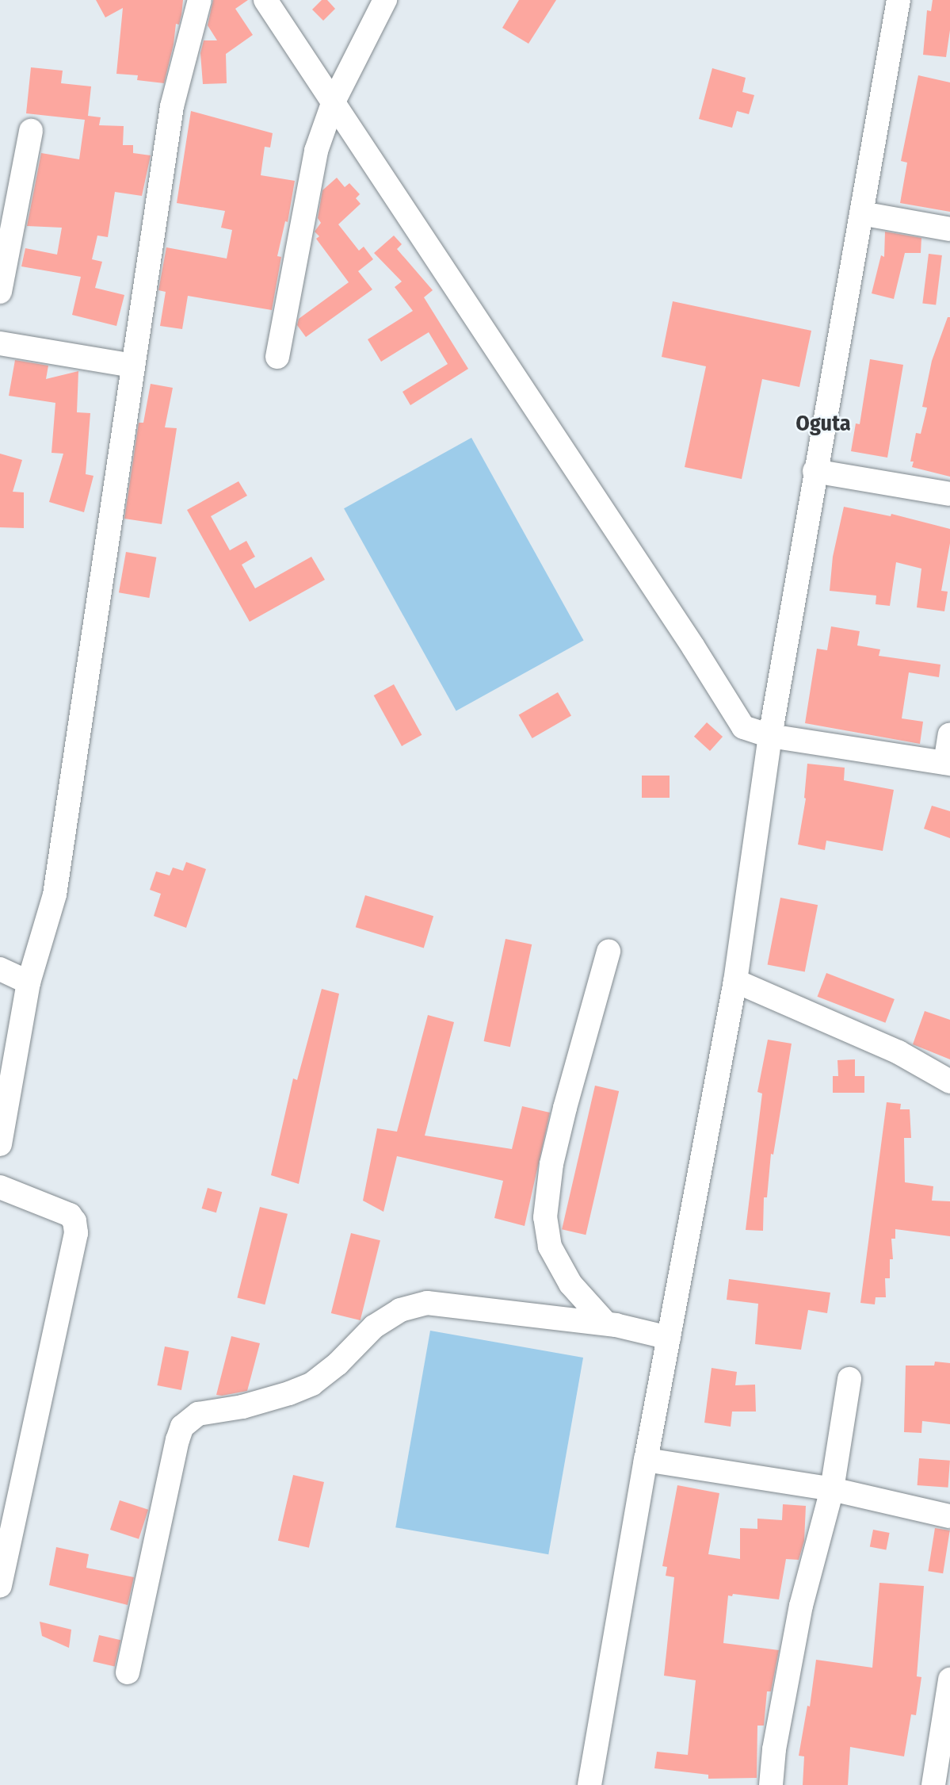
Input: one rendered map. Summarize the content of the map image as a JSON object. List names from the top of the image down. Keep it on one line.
{"districts":["Oguta"]}
